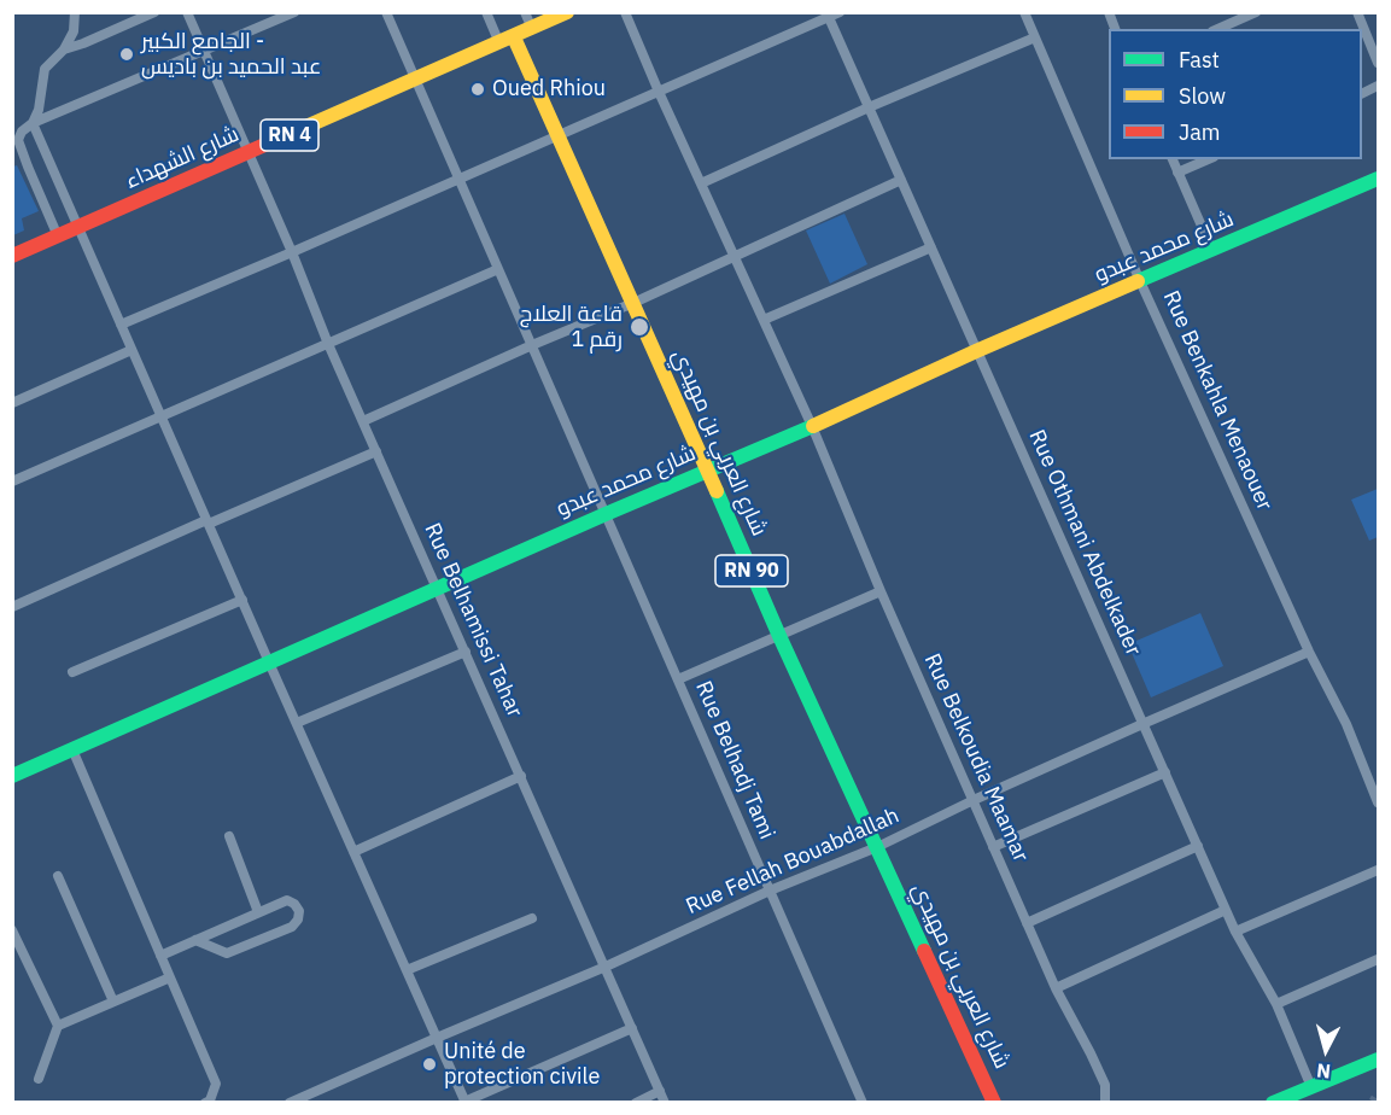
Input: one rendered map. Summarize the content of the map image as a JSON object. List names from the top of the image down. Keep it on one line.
{"streets":{"main road":["RN 4","شارع الشهداء","شارع محمد عبدو","شارع العربي بن مهيدي","RN 90"],"street":["Rue Benkahla Menaouer","Rue Othmani Abdelkader","Rue Belhamissi Tahar","Rue Belkoudia Maamar","Rue Belhadj Tami","Rue Fellah Bouabdallah"]},"crossings":[["شارع الشهداء","شارع العربي بن مهيدي"],["شارع الشهداء","Rue Belhamissi Tahar"],["شارع الشهداء","Rue Belhadj Tami"],["شارع محمد عبدو","Rue Benkahla Menaouer"],["شارع محمد عبدو","شارع العربي بن مهيدي"],["شارع محمد عبدو","Rue Othmani Abdelkader"],["شارع محمد عبدو","Rue Belhamissi Tahar"],["شارع محمد عبدو","Rue Belkoudia Maamar"],["شارع محمد عبدو","Rue Belhadj Tami"],["Rue Benkahla Menaouer","Rue Fellah Bouabdallah"],["شارع العربي بن مهيدي","Rue Fellah Bouabdallah"],["Rue Othmani Abdelkader","Rue Fellah Bouabdallah"],["Rue Belhamissi Tahar","Rue Fellah Bouabdallah"],["Rue Belkoudia Maamar","Rue Fellah Bouabdallah"],["Rue Belhadj Tami","Rue Fellah Bouabdallah"]],"places":["الجامع الكبير - عبد الحميد بن باديس","Oued Rhiou","قاعة العلاج رقم 1","Unité de protection civile"],"legend":["Fast","Slow","Jam"],"north":"bottom"}
